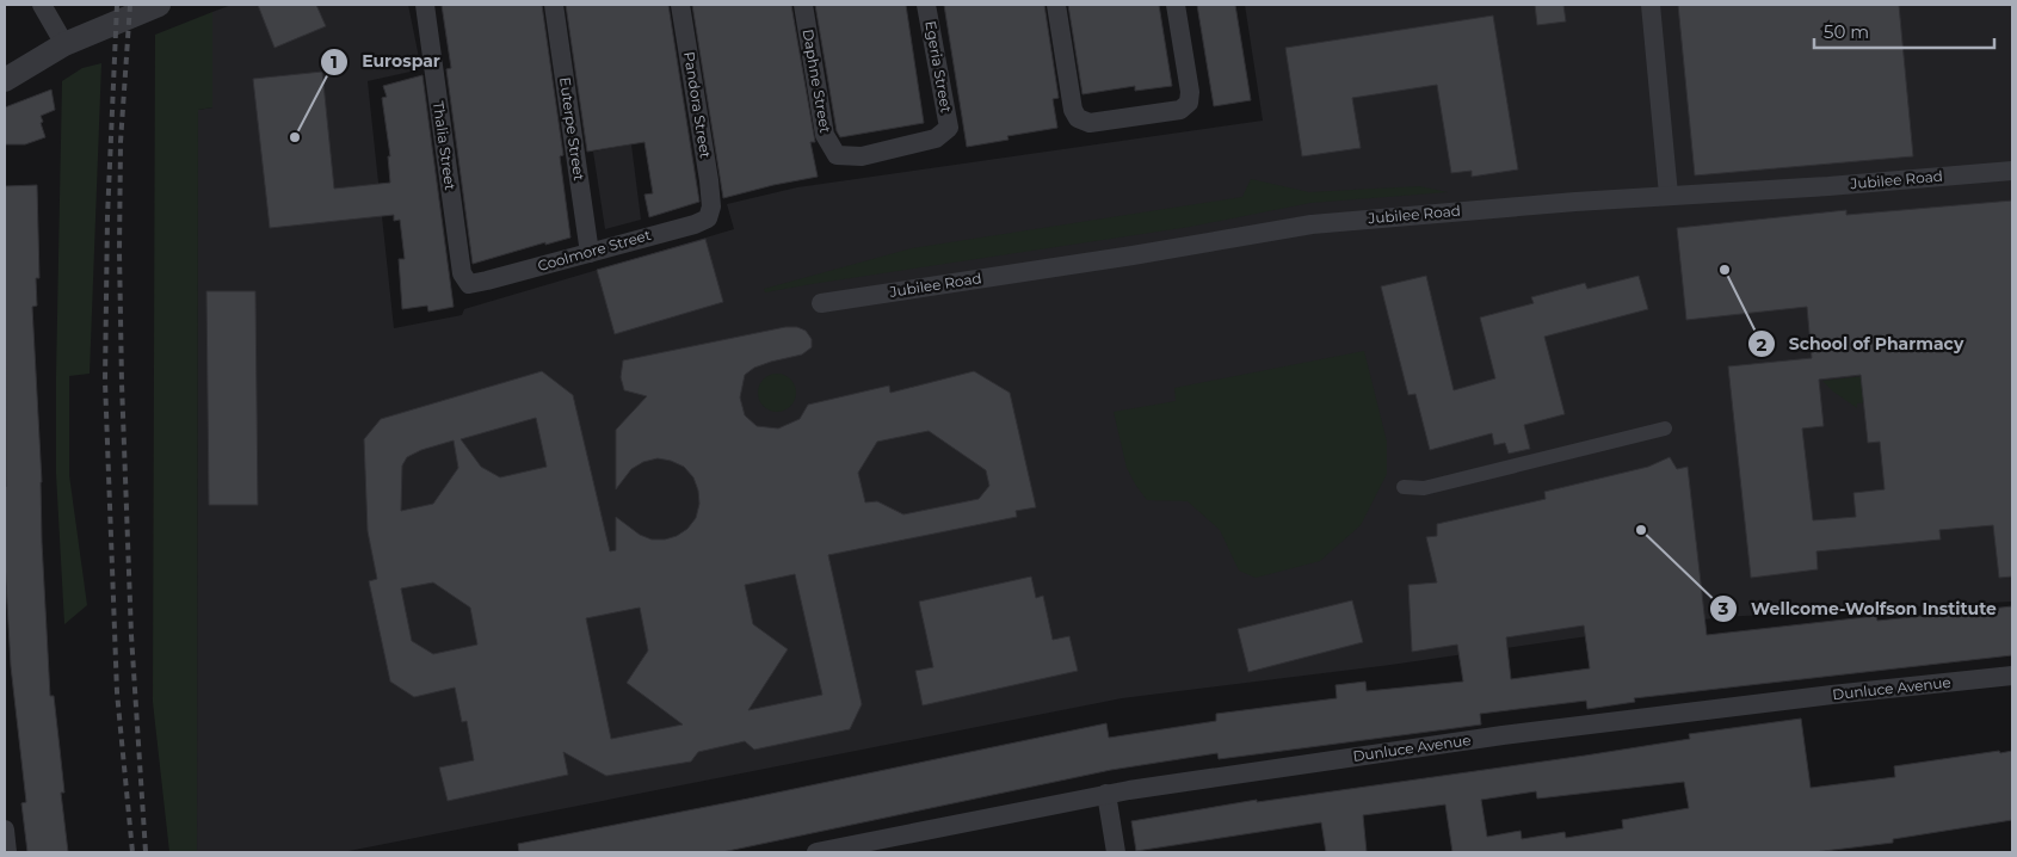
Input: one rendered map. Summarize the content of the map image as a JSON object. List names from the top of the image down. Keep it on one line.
{"streets":{"street":["Egeria Street","Daphne Street","Pandora Street","Euterpe Street","Thalia Street","Jubilee Road","Coolmore Street","Dunluce Avenue"]},"crossings":[["Egeria Street","Daphne Street"],["Pandora Street","Coolmore Street"],["Euterpe Street","Coolmore Street"],["Thalia Street","Coolmore Street"]],"places":["Eurospar","School of Pharmacy","Wellcome-Wolfson Institute"],"scale_bar":"50 m"}
